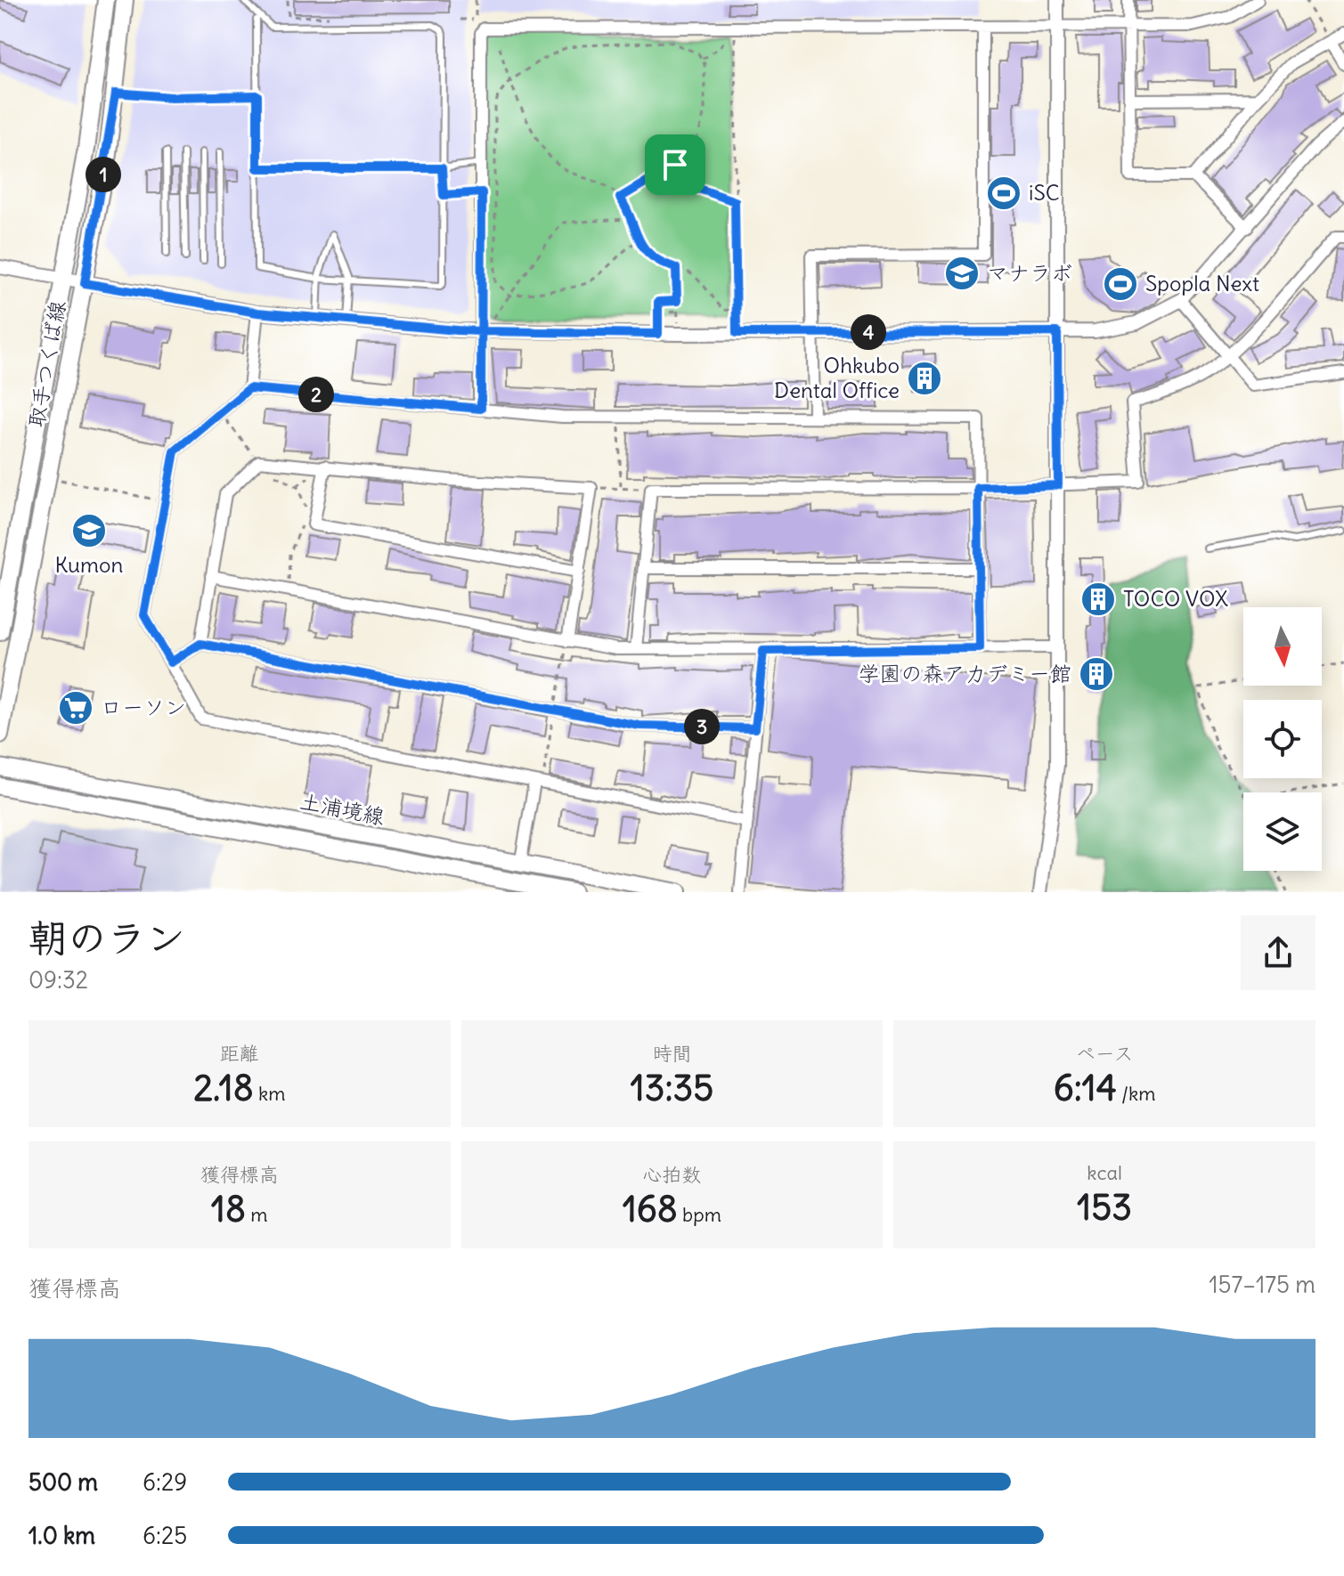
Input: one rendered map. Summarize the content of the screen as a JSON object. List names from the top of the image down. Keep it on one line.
{"streets":{"main road":["取手つくば線","土浦境線"]},"places":{"sports":["iSC","Spopla Next"],"school or university":["マナラボ","Kumon"],"building":["Ohkubo Dental Office","TOCO VOX","学園の森アカデミー館"],"supermarket":["ローソン"]},"north":"bottom","page":{"pins":["1","4","2","3"],"heading":["朝のラン","09:32"],"stats":[["距離","2.18 km"],["時間","13:35"],["ペース","6:14 /km"],["獲得標高","18 m"],["心拍数","168 bpm"],["kcal","153"]],"chart":["獲得標高","157–175 m"],"list":[{"name":"500 m","note":"6:29"},{"name":"1.0 km","note":"6:25"}]}}
